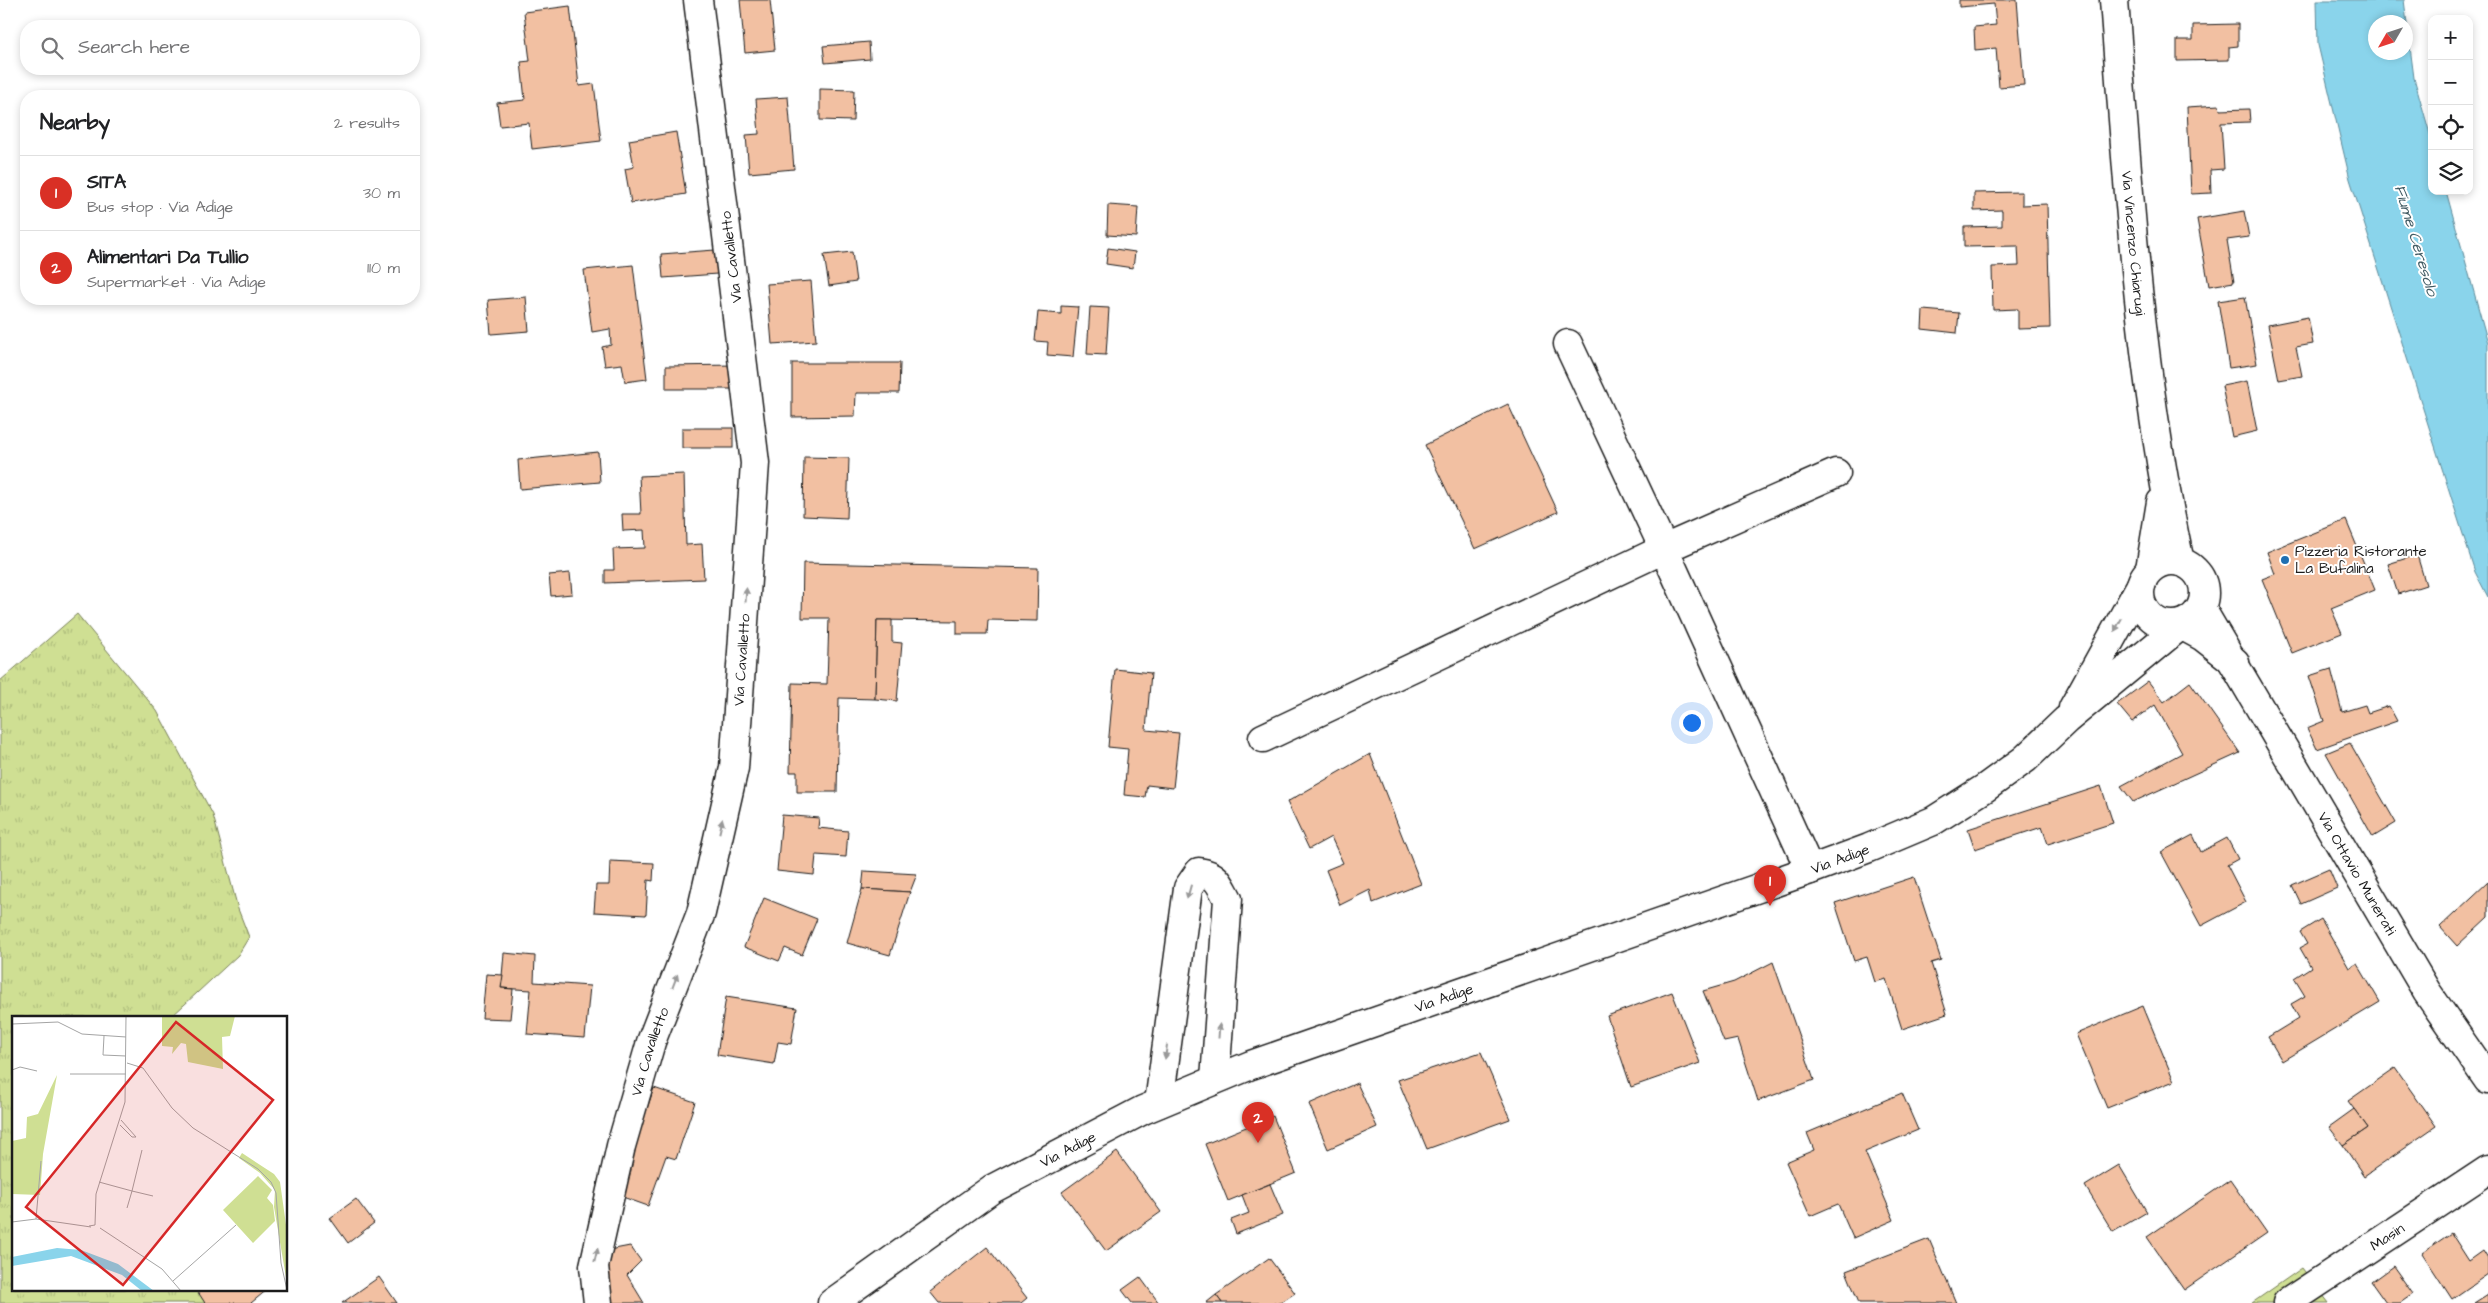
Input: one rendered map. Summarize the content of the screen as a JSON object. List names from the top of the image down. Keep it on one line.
{"streets":{"street":["Via Vincenzo Chiarugi","Via Cavalletto","Via Adige","Via Ottavio Munerati","Masin"]},"crossings":[["Via Vincenzo Chiarugi","Via Adige"],["Via Vincenzo Chiarugi","Via Ottavio Munerati"],["Via Adige","Via Ottavio Munerati"]],"one_way":["Via Cavalletto"],"water":["Fiume Ceresolo"],"places":["Pizzeria Ristorante La Bufalina"],"north":"bottom left","page":{"map_buttons":["+","−"],"search":"Search here","heading":["Nearby","2 results"],"list":[{"mark":"1","name":"SITA","note":"Bus stop · Via Adige","value":"30 m"},{"mark":"2","name":"Alimentari Da Tullio","note":"Supermarket · Via Adige","value":"110 m"}],"pins":["1","2"]}}
